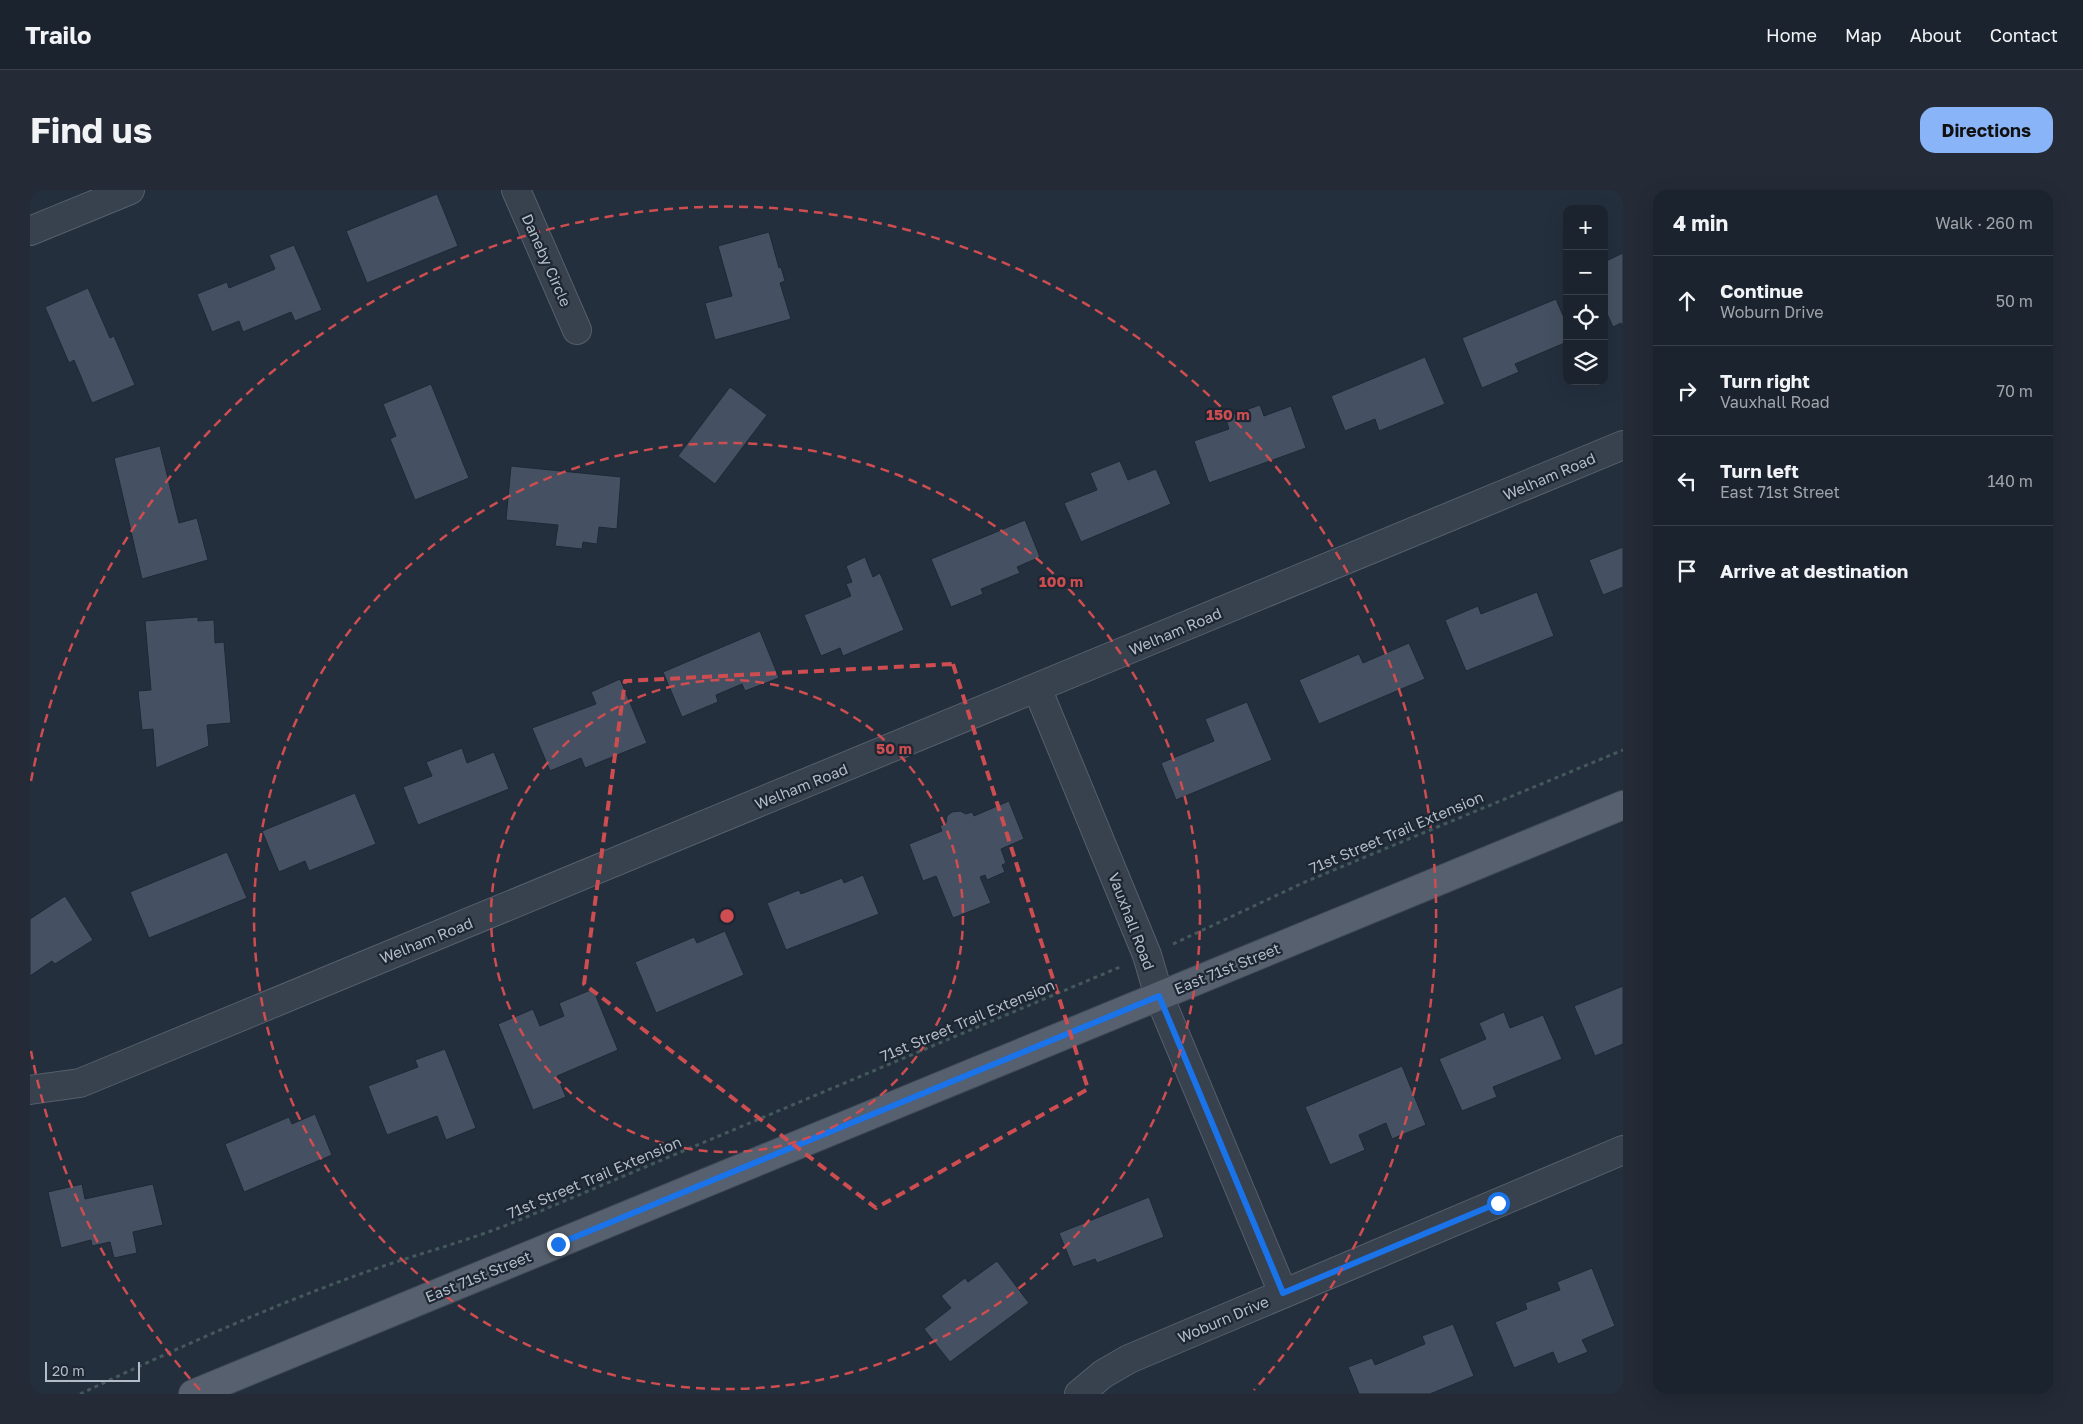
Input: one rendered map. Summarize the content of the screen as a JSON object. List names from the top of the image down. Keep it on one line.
{"streets":{"main road":["East 71st Street"],"street":["Daneby Circle","Welham Road","Vauxhall Road","Woburn Drive"],"path":["71st Street Trail Extension"]},"crossings":[["Welham Road","Vauxhall Road"],["Vauxhall Road","East 71st Street"],["Vauxhall Road","Woburn Drive"]],"scale_bar":"20 m","page":{"header":"Trailo","nav":["Home","Map","About","Contact"],"buttons":"Directions","title":"Find us","heading":["4 min","Walk · 260 m"],"map_buttons":["+","−"],"list":[["Continue","Woburn Drive","50 m"],["Turn right","Vauxhall Road","70 m"],["Turn left","East 71st Street","140 m"],"Arrive at destination"],"scale":"20 m"},"rings":["150 m","100 m","50 m"]}
